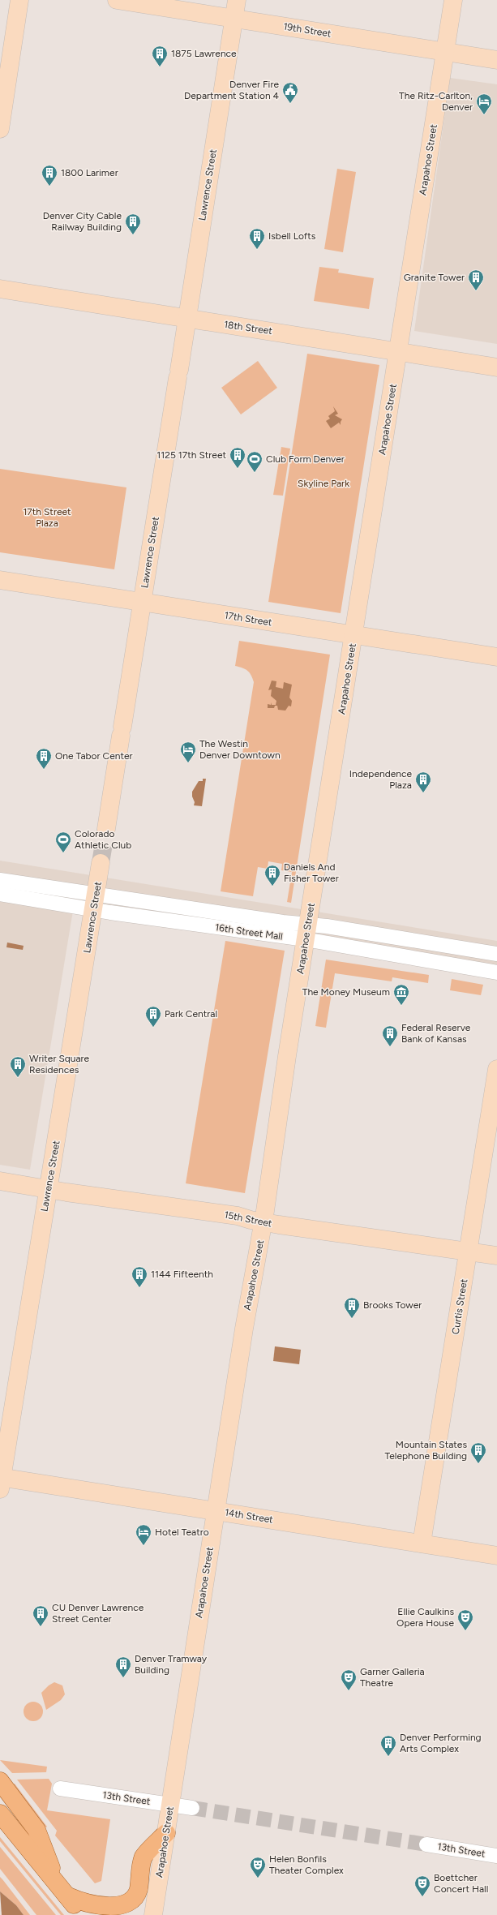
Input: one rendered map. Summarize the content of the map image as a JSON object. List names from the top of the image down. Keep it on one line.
{"streets":{"street":["19th Street","Arapahoe Street","Lawrence Street","18th Street","17th Street","16th Street Mall","15th Street","Curtis Street","14th Street","13th Street"]},"crossings":[["19th Street","Arapahoe Street"],["19th Street","Lawrence Street"],["Arapahoe Street","18th Street"],["Arapahoe Street","17th Street"],["Arapahoe Street","16th Street Mall"],["Arapahoe Street","15th Street"],["Arapahoe Street","14th Street"],["Arapahoe Street","13th Street"],["Lawrence Street","18th Street"],["Lawrence Street","17th Street"],["Lawrence Street","16th Street Mall"],["Lawrence Street","15th Street"],["Lawrence Street","14th Street"],["15th Street","Curtis Street"],["Curtis Street","14th Street"]],"parks":["Skyline Park","17th Street Plaza"],"places":{"building":["1875 Lawrence","1800 Larimer","Denver City Cable Railway Building","Isbell Lofts","Granite Tower","1125 17th Street","One Tabor Center","Independence Plaza","Daniels And Fisher Tower","Park Central","Federal Reserve Bank of Kansas","Writer Square Residences","1144 Fifteenth","Brooks Tower","Mountain States Telephone Building","CU Denver Lawrence Street Center","Denver Tramway Building","Denver Performing Arts Complex"],"public building":["Denver Fire Department Station 4"],"hotel":["The Ritz-Carlton, Denver","The Westin Denver Downtown","Hotel Teatro"],"sports":["Club Form Denver","Colorado Athletic Club"],"museum":["The Money Museum"],"theatre":["Ellie Caulkins Opera House","Garner Galleria Theatre","Helen Bonfils Theater Complex","Boettcher Concert Hall"]}}
